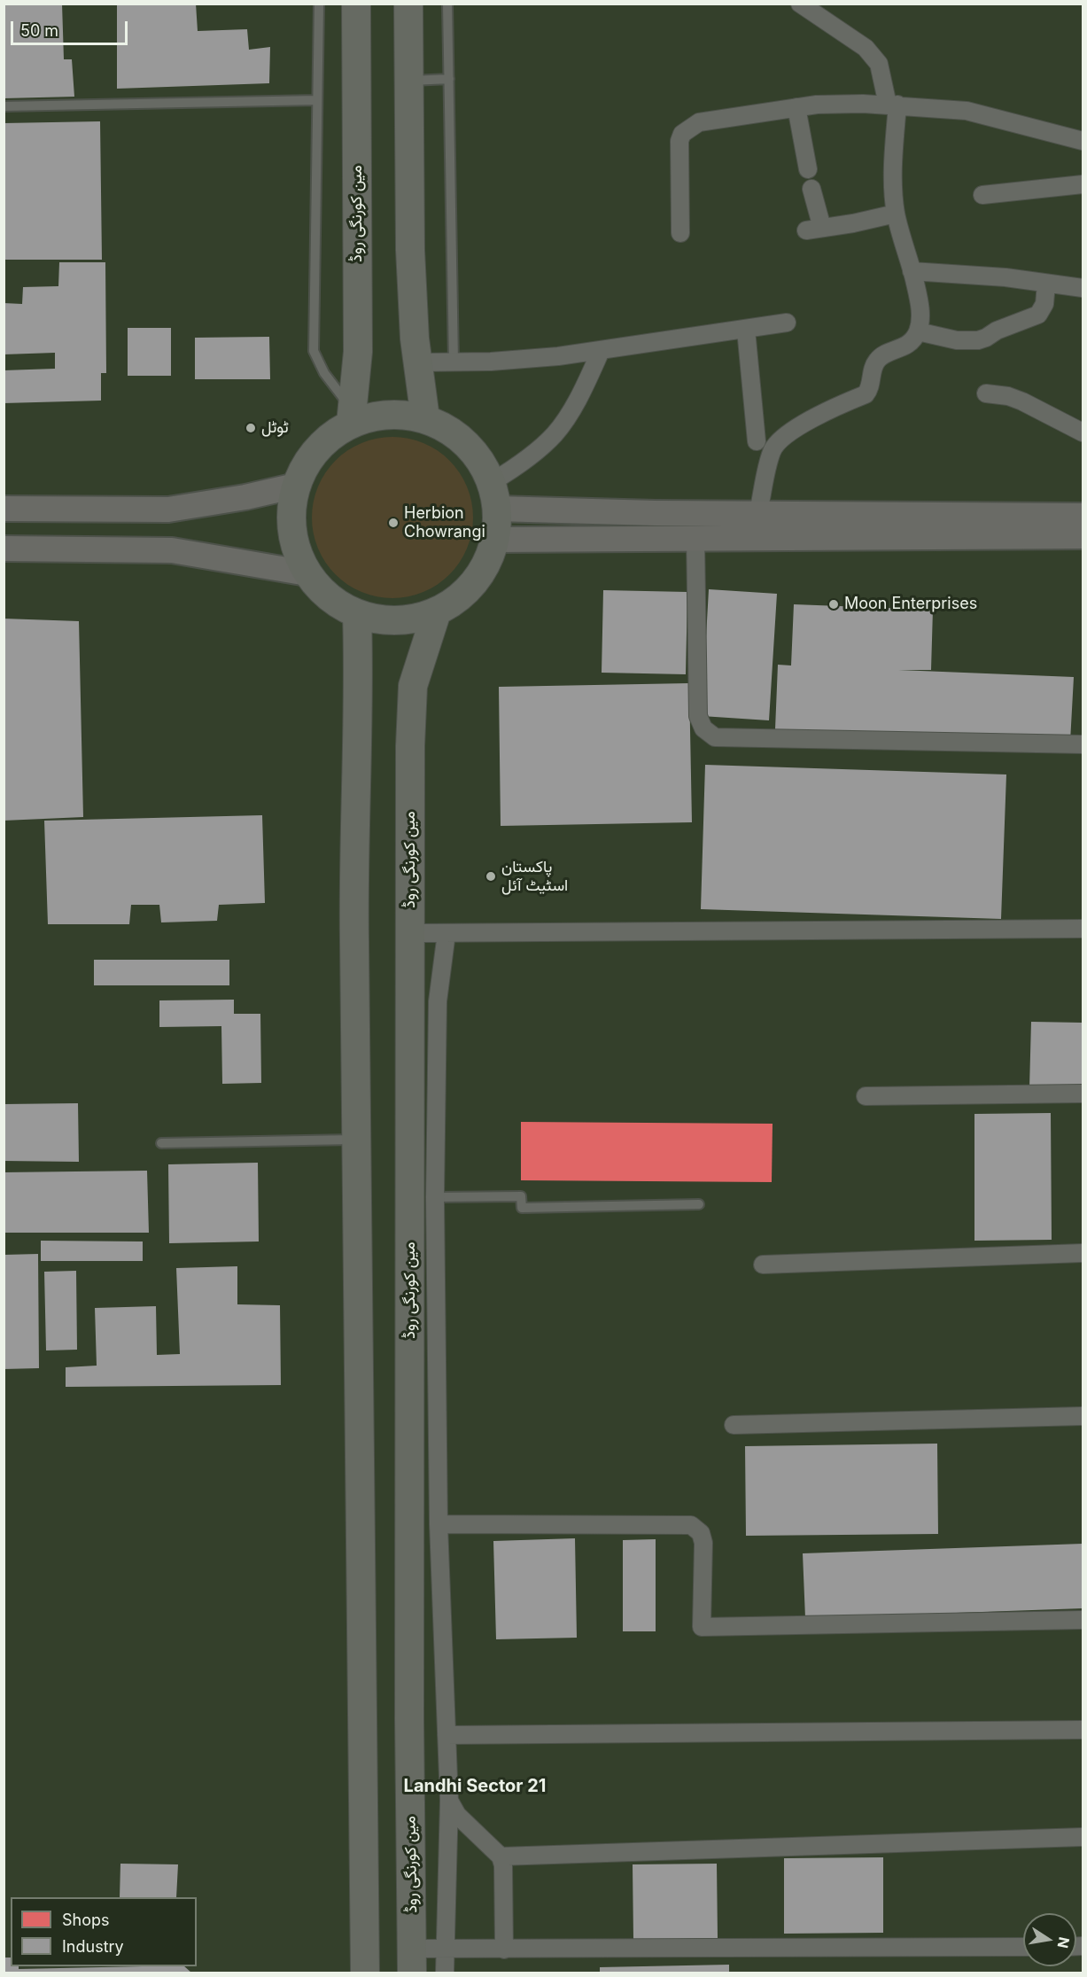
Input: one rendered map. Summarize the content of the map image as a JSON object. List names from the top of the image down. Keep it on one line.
{"streets":{"main road":["مین کورنگی روڈ"]},"districts":["Landhi Sector 21"],"places":["ٹوٹل","Herbion Chowrangi","Moon Enterprises","پاکستان اسٹیٹ آئل"],"legend":["Shops","Industry"],"scale_bar":"50 m","north":"right"}
